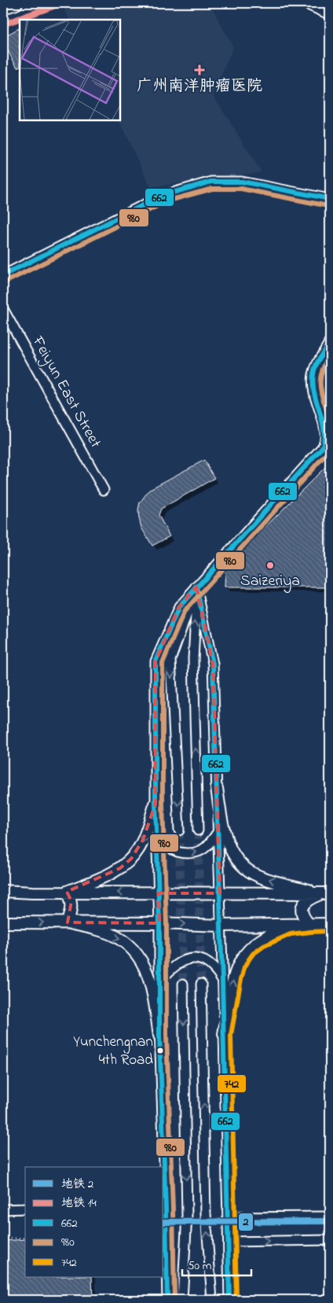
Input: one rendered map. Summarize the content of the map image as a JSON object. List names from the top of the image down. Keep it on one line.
{"streets":{"street":["Feiyun East Street"]},"places":{"health":["广州南洋肿瘤医院"],"other":["Saizeriya","Yunchengnan 4th Road"]},"lines":["metro line 14","transit line 662","transit line 980","transit line 742","metro line 2"],"legend":["地铁 2","地铁 14","662","980","742"],"scale_bar":"50 m"}
